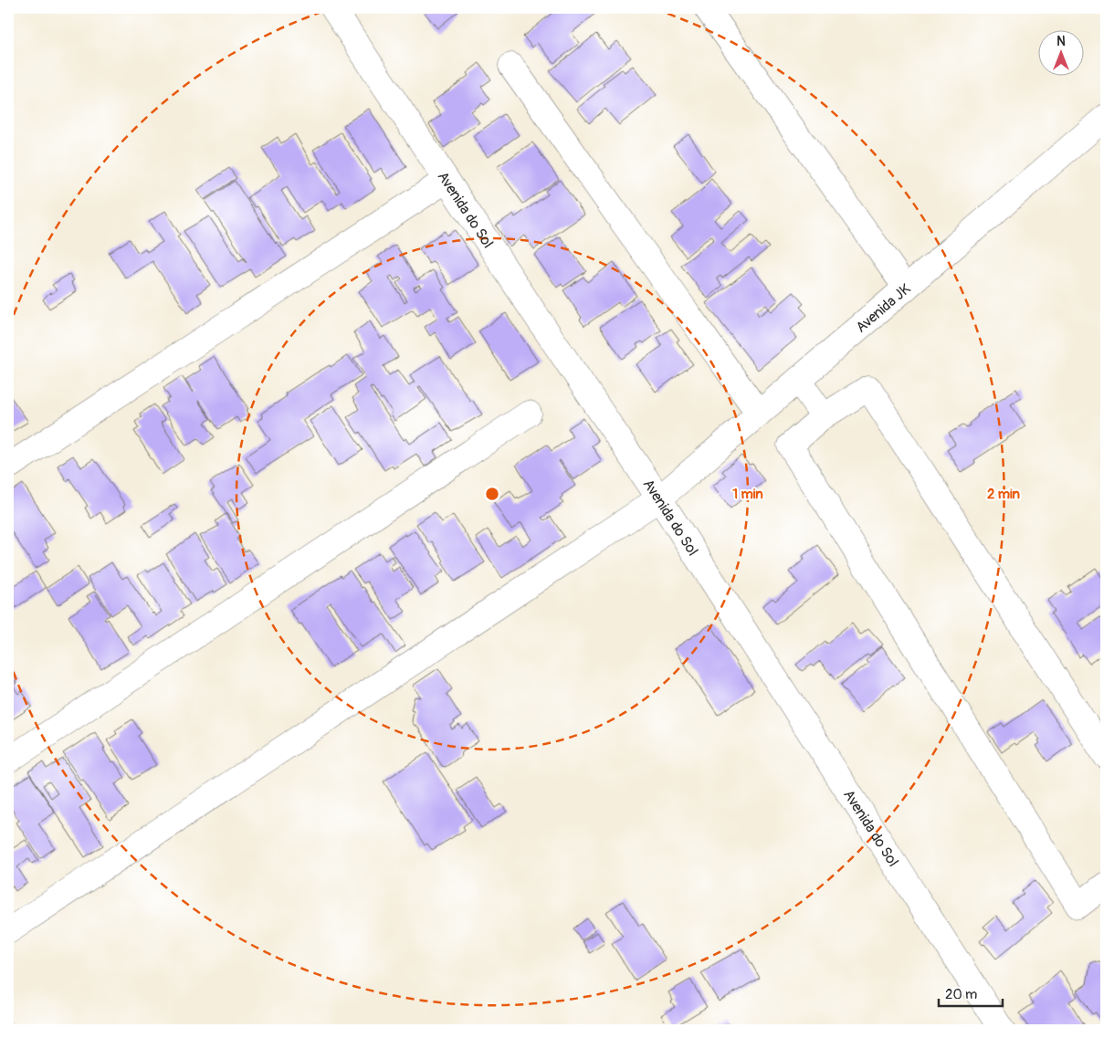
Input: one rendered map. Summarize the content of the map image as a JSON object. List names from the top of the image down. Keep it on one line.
{"streets":{"street":["Avenida do Sol","Avenida JK"]},"crossings":[["Avenida do Sol","Avenida JK"]],"scale_bar":"20 m","north":"top","rings":["1 min","2 min"]}
